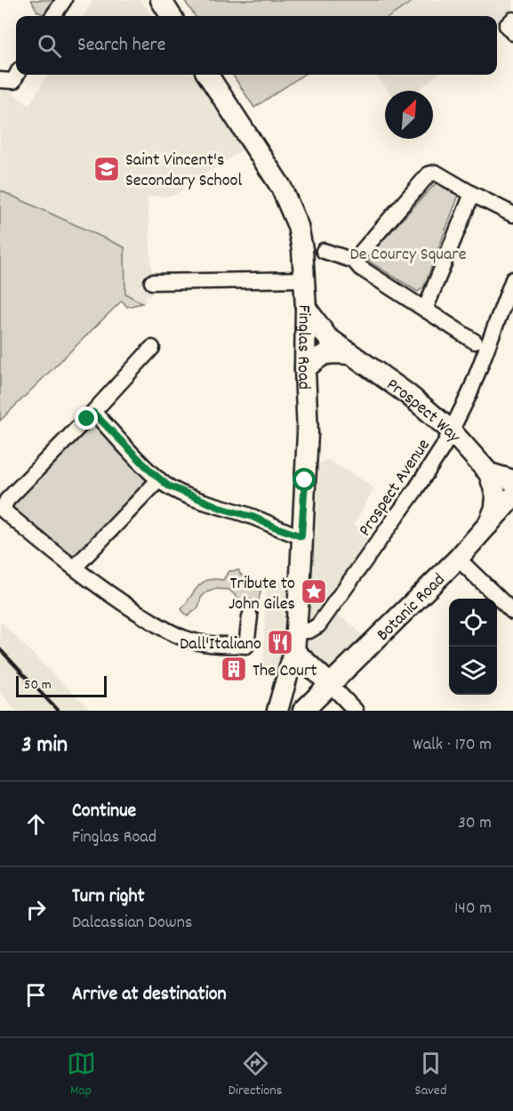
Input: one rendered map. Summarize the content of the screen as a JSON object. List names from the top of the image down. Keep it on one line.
{"streets":{"main road":["Finglas Road","Prospect Way","Botanic Road"],"street":["Prospect Avenue"]},"crossings":[["Finglas Road","Prospect Way"],["Finglas Road","Prospect Avenue"],["Prospect Way","Prospect Avenue"],["Prospect Way","Botanic Road"]],"parks":["De Courcy Square"],"places":{"school or university":["Saint Vincent's Secondary School"],"place":["Tribute to John Giles"],"restaurant":["Dall'Italiano"],"building":["The Court"]},"scale_bar":"50 m","north":"top right","page":{"search":"Search here","scale":"50 m","heading":["3 min","Walk · 170 m"],"list":[["Continue","Finglas Road","30 m"],["Turn right","Dalcassian Downs","140 m"],"Arrive at destination"],"nav":["Map","Directions","Saved"]}}
